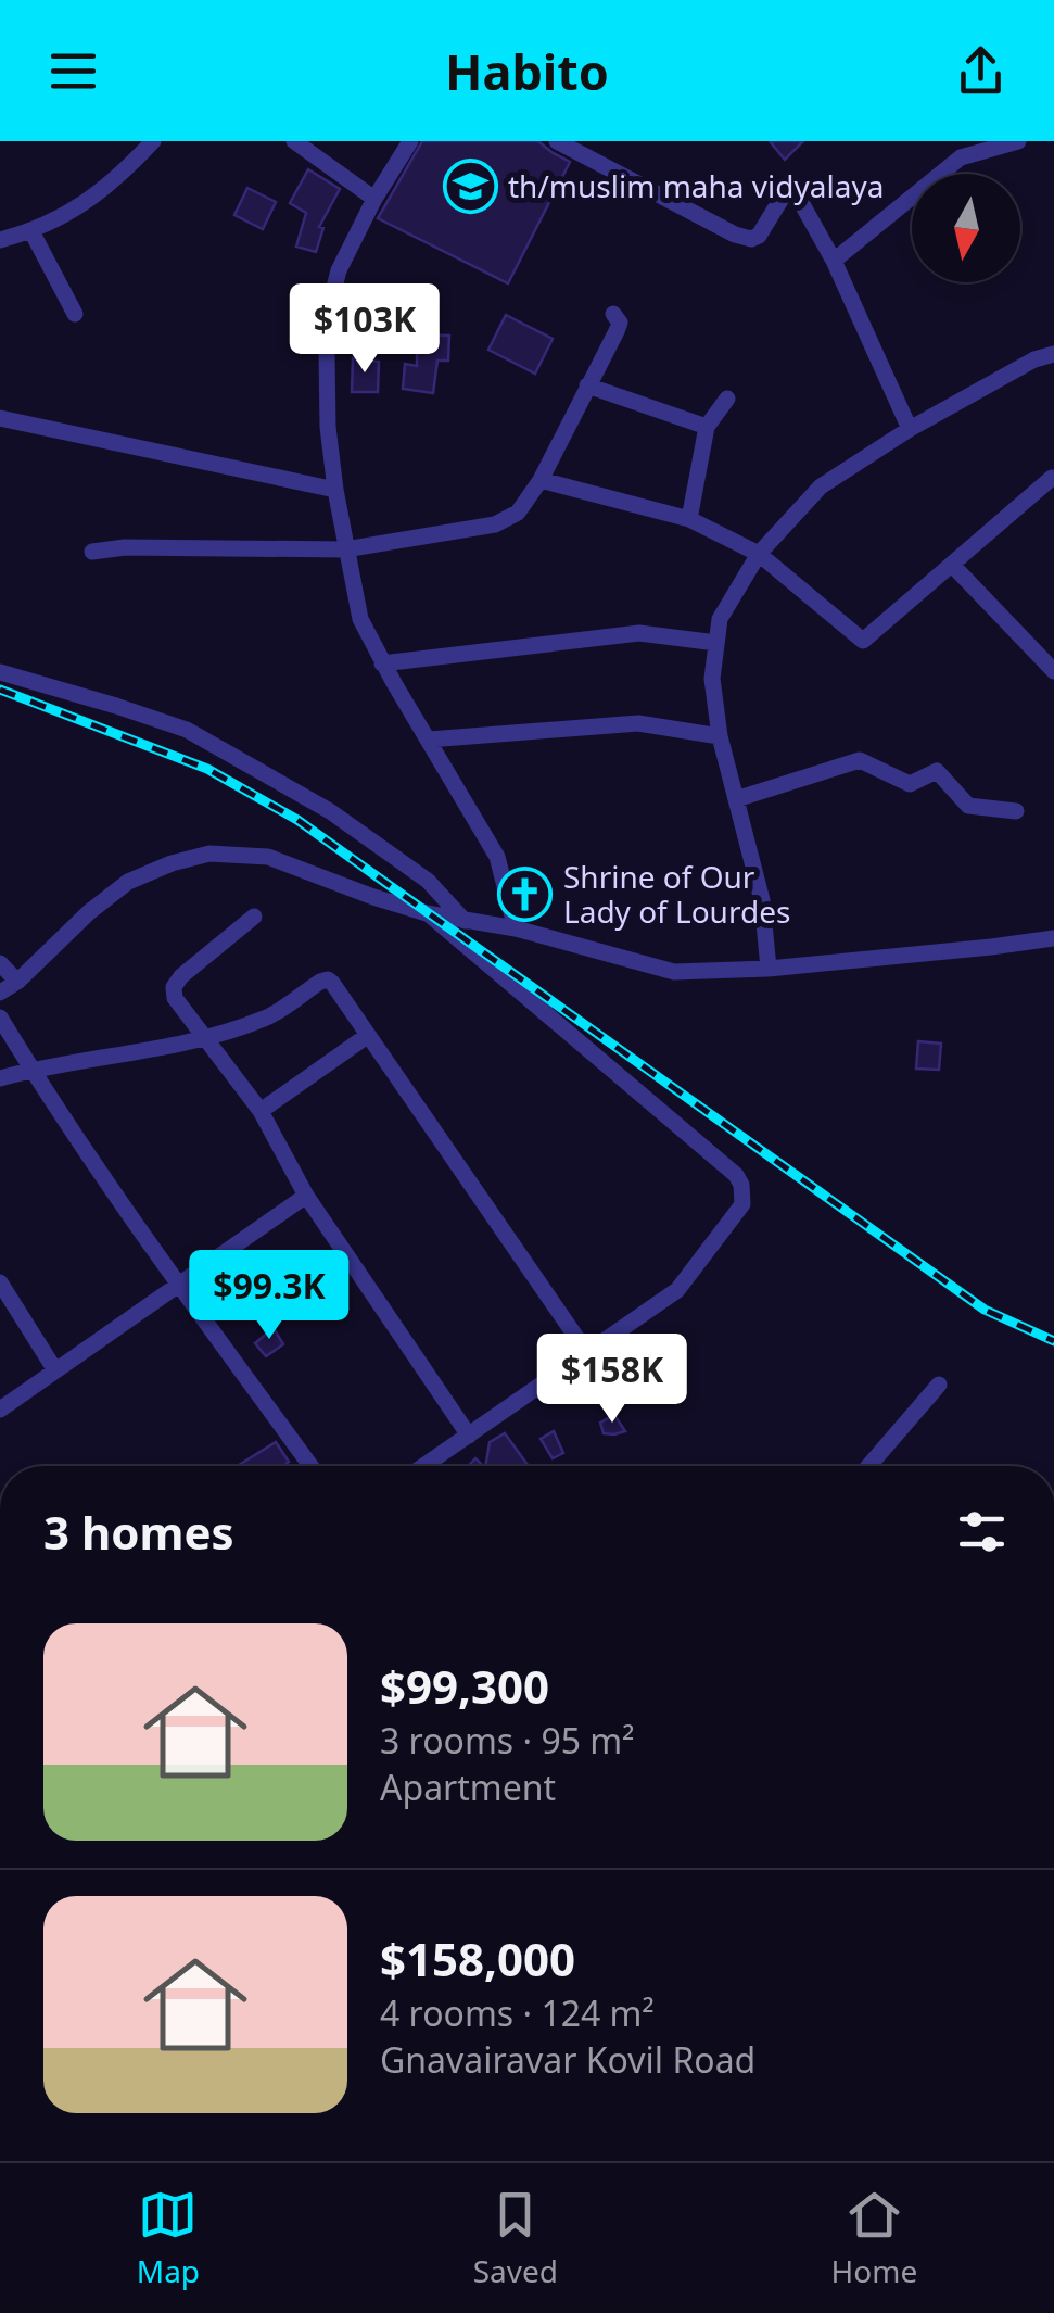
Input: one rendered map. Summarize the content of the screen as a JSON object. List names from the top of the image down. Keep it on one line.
{"places":{"school or university":["th/muslim maha vidyalaya"],"church":["Shrine of Our Lady of Lourdes"]},"north":"bottom","page":{"header":"Habito","price":["$103K","$99.3K","$158K"],"heading":"3 homes","list":[{"name":"$99,300","note":"3 rooms · 95 m² · Apartment"},{"name":"$158,000","note":"4 rooms · 124 m² · Gnavairavar Kovil Road"}],"tabs":["Map","Saved","Home"]}}
